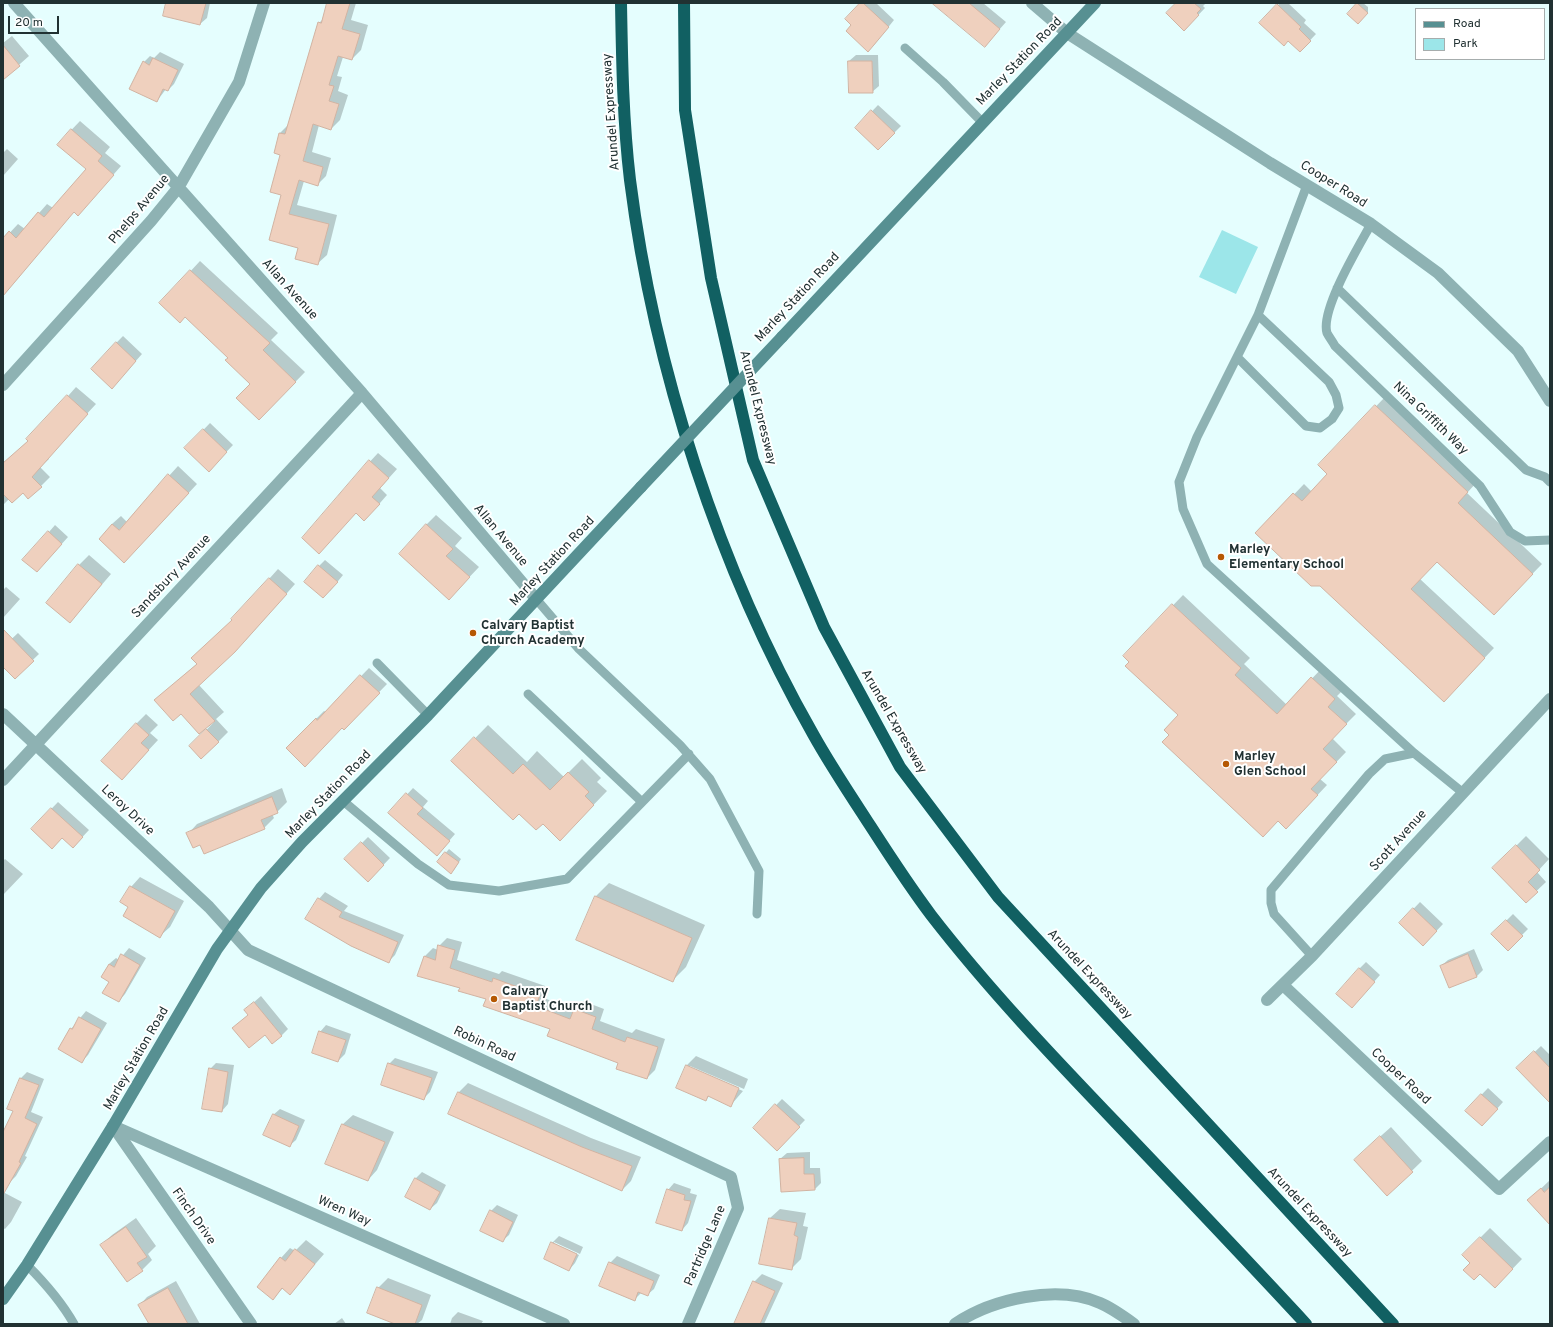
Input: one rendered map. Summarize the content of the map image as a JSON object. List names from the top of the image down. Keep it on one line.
{"streets":{"highway":["Arundel Expressway"],"main road":["Marley Station Road"],"street":["Cooper Road","Phelps Avenue","Allan Avenue","Sandsbury Avenue","Leroy Drive","Scott Avenue","Robin Road","Wren Way","Finch Drive","Partridge Lane"],"lane":["Nina Griffith Way"]},"crossings":[["Marley Station Road","Cooper Road"],["Marley Station Road","Allan Avenue"],["Marley Station Road","Leroy Drive"],["Marley Station Road","Robin Road"],["Marley Station Road","Wren Way"],["Marley Station Road","Finch Drive"],["Cooper Road","Nina Griffith Way"],["Cooper Road","Scott Avenue"],["Phelps Avenue","Allan Avenue"],["Allan Avenue","Sandsbury Avenue"],["Sandsbury Avenue","Leroy Drive"],["Leroy Drive","Robin Road"],["Robin Road","Partridge Lane"],["Wren Way","Finch Drive"]],"places":["Marley Elementary School","Calvary Baptist Church Academy","Marley Glen School","Calvary Baptist Church"],"legend":["Road","Park"],"scale_bar":"20 m"}
